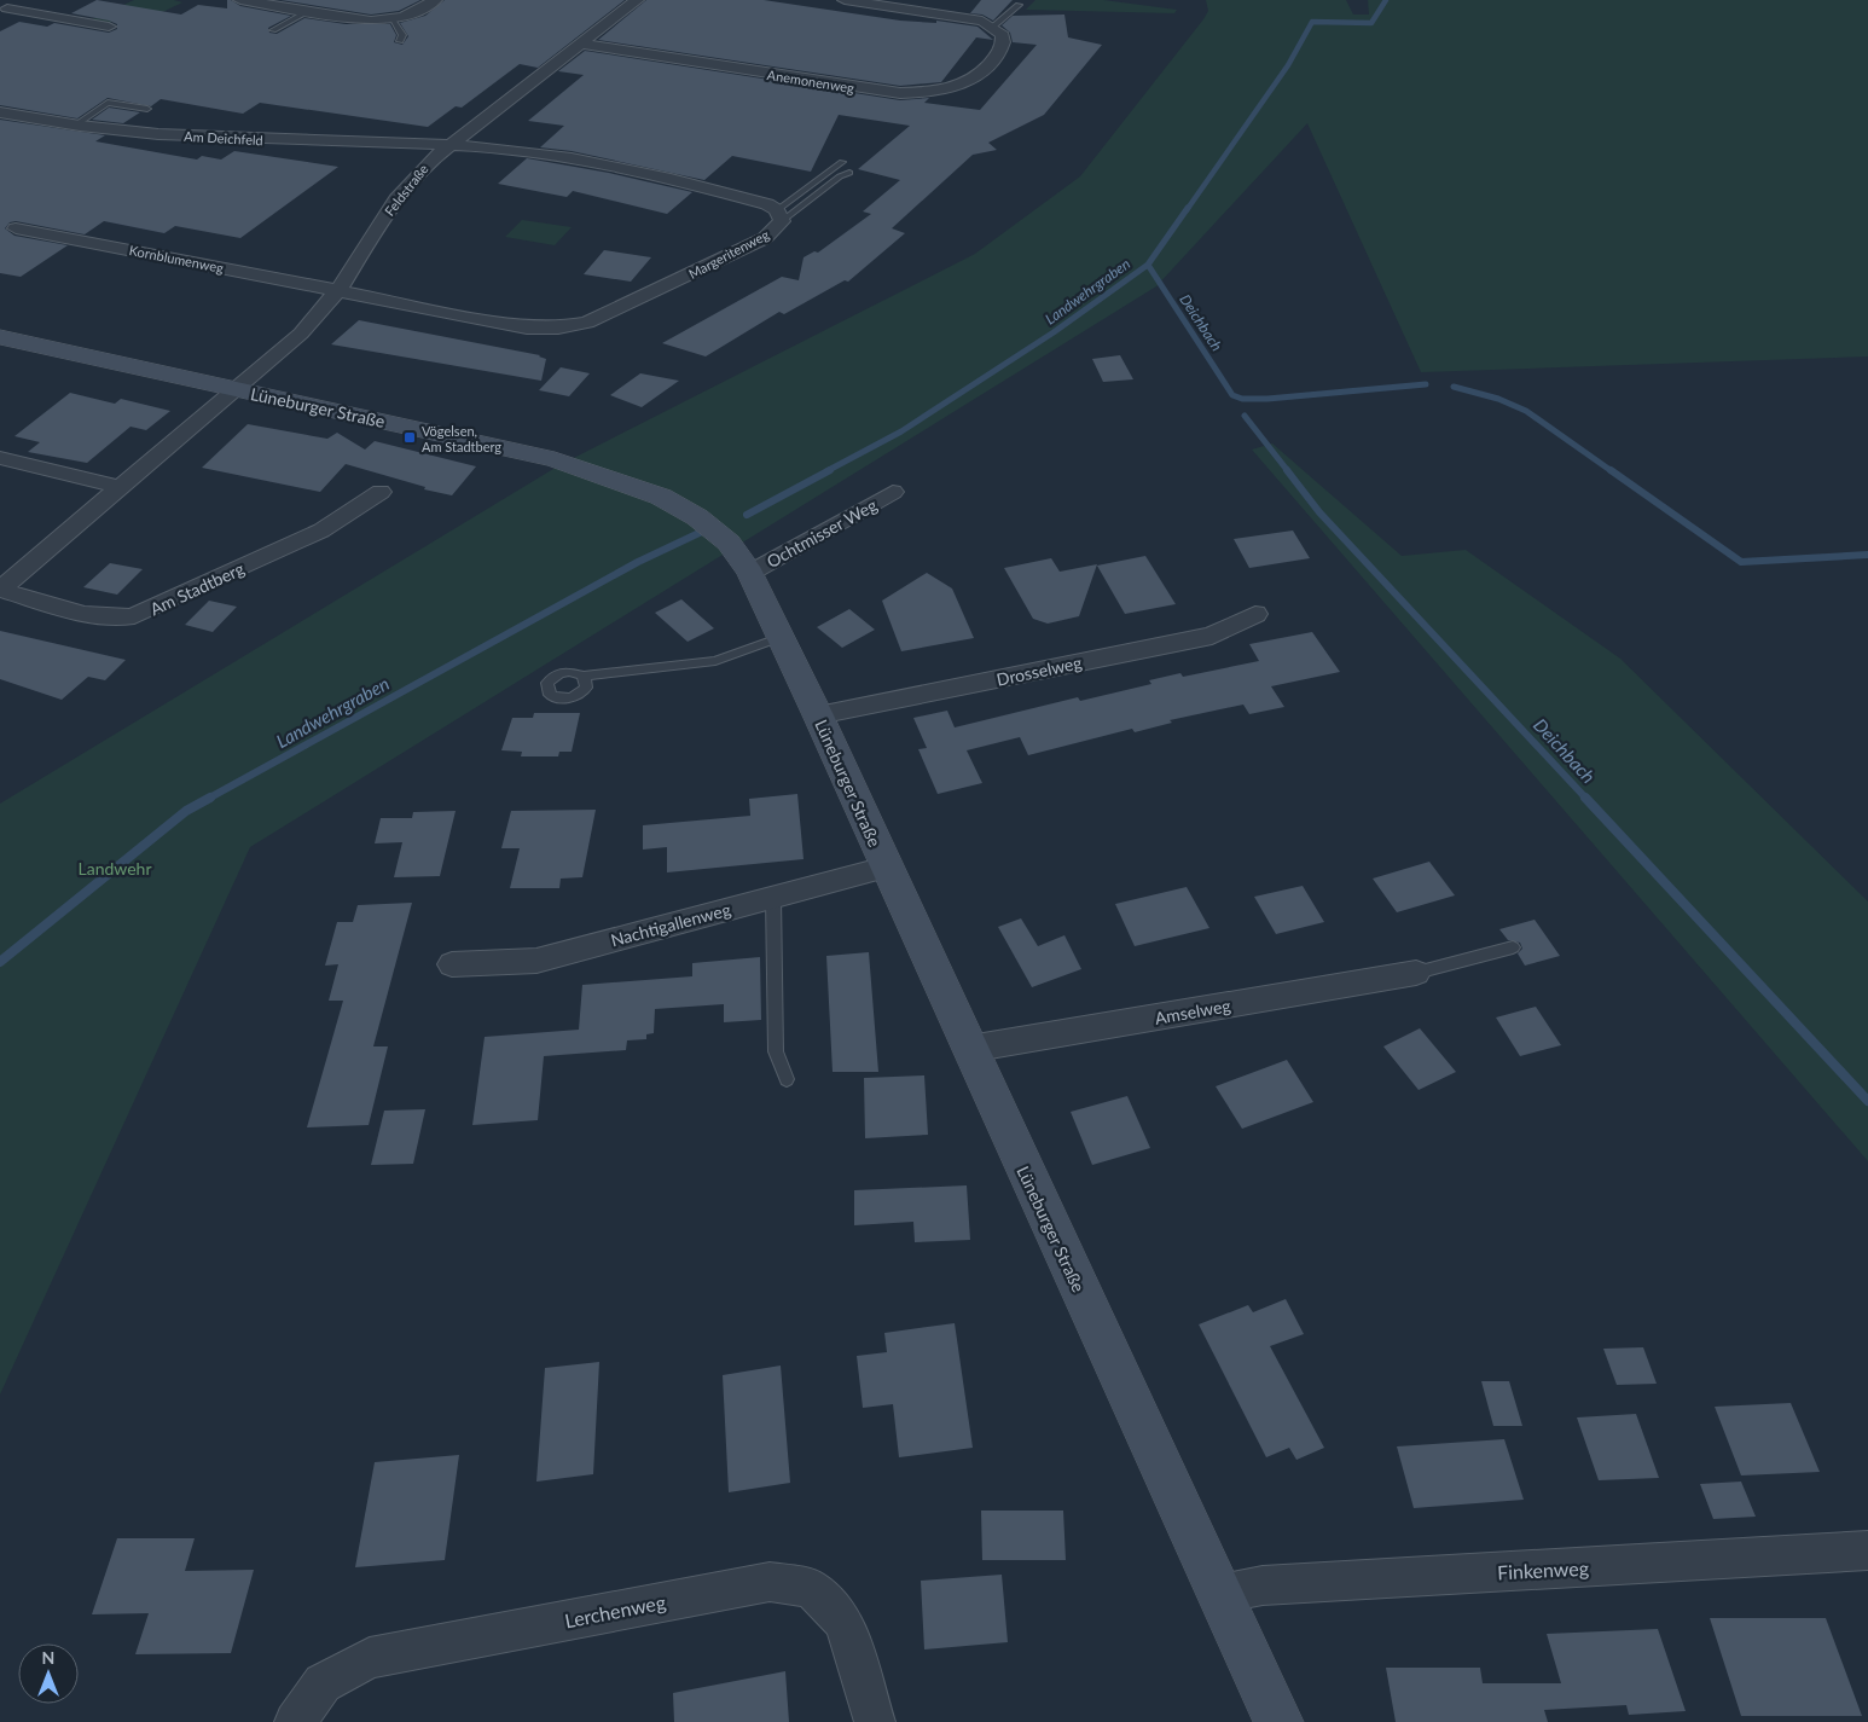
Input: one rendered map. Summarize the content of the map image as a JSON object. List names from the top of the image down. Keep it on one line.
{"streets":{"street":["Anemonenweg","Am Deichfeld","Feldstraße","Margeritenweg","Kornblumenweg","Lüneburger Straße","Ochtmisser Weg","Am Stadtberg","Drosselweg","Nachtigallenweg","Amselweg","Finkenweg","Lerchenweg"]},"crossings":[["Anemonenweg","Feldstraße"],["Am Deichfeld","Feldstraße"],["Am Deichfeld","Margeritenweg"],["Feldstraße","Margeritenweg"],["Feldstraße","Kornblumenweg"],["Feldstraße","Lüneburger Straße"],["Feldstraße","Am Stadtberg"],["Margeritenweg","Kornblumenweg"],["Lüneburger Straße","Ochtmisser Weg"],["Lüneburger Straße","Am Stadtberg"],["Lüneburger Straße","Drosselweg"],["Lüneburger Straße","Nachtigallenweg"],["Lüneburger Straße","Amselweg"],["Lüneburger Straße","Finkenweg"]],"water":["Landwehrgraben","Deichbach"],"parks":["Landwehr"],"places":{"transit":["Vögelsen, Am Stadtberg"]},"north":"top"}
